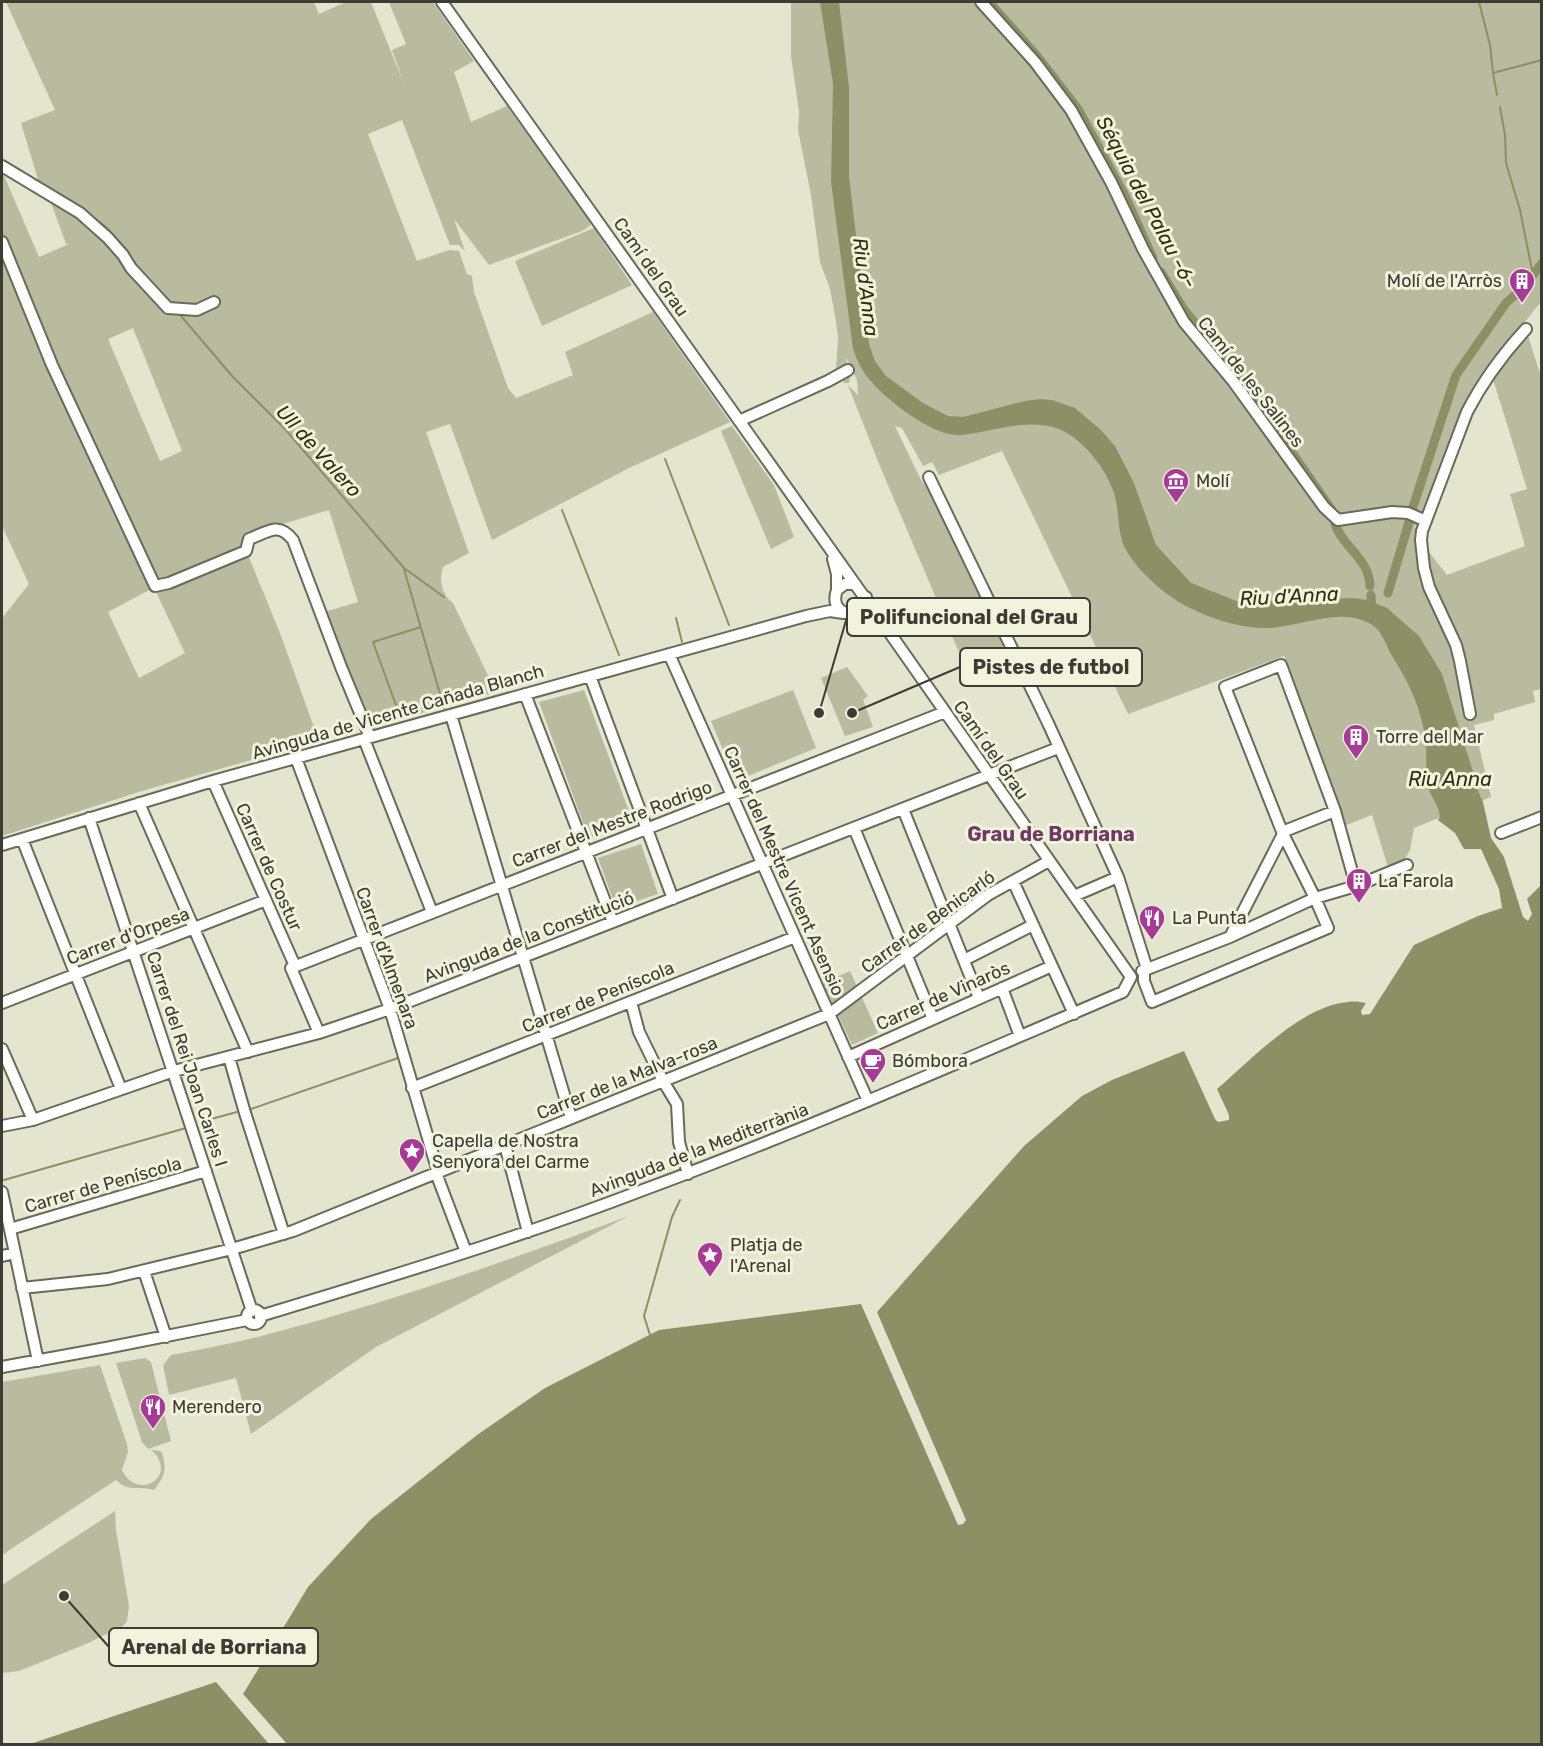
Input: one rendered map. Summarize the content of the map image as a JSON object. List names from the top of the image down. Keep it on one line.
{"streets":{"street":["Camí del Grau","Camí de les Salines","Avinguda de Vicente Cañada Blanch","Carrer del Mestre Rodrigo","Carrer de Costur","Carrer del Mestre Vicent Asensio","Carrer de Benicarló","Carrer d'Orpesa","Avinguda de la Constitució","Carrer d'Almenara","Carrer de Vinaròs","Carrer de Peníscola","Carrer del Rei Joan Carles I","Carrer de la Malva-rosa","Avinguda de la Mediterrània"]},"crossings":[["Camí del Grau","Avinguda de Vicente Cañada Blanch"],["Camí del Grau","Carrer del Mestre Rodrigo"],["Camí del Grau","Carrer de Benicarló"],["Camí del Grau","Avinguda de la Constitució"],["Camí del Grau","Avinguda de la Mediterrània"],["Avinguda de Vicente Cañada Blanch","Carrer de Costur"],["Avinguda de Vicente Cañada Blanch","Carrer del Mestre Vicent Asensio"],["Avinguda de Vicente Cañada Blanch","Carrer d'Almenara"],["Avinguda de Vicente Cañada Blanch","Carrer del Rei Joan Carles I"],["Carrer del Mestre Rodrigo","Carrer de Costur"],["Carrer del Mestre Rodrigo","Carrer del Mestre Vicent Asensio"],["Carrer del Mestre Rodrigo","Carrer d'Almenara"],["Carrer de Costur","Carrer d'Orpesa"],["Carrer de Costur","Avinguda de la Constitució"],["Carrer del Mestre Vicent Asensio","Carrer de Benicarló"],["Carrer del Mestre Vicent Asensio","Avinguda de la Constitució"],["Carrer del Mestre Vicent Asensio","Carrer de Vinaròs"],["Carrer del Mestre Vicent Asensio","Carrer de Peníscola"],["Carrer del Mestre Vicent Asensio","Carrer de la Malva-rosa"],["Carrer del Mestre Vicent Asensio","Avinguda de la Mediterrània"],["Carrer de Benicarló","Carrer de la Malva-rosa"],["Carrer d'Orpesa","Carrer del Rei Joan Carles I"],["Avinguda de la Constitució","Carrer d'Almenara"],["Avinguda de la Constitució","Carrer del Rei Joan Carles I"],["Carrer d'Almenara","Carrer de Peníscola"],["Carrer d'Almenara","Carrer de la Malva-rosa"],["Carrer d'Almenara","Avinguda de la Mediterrània"],["Carrer de Peníscola","Carrer del Rei Joan Carles I"],["Carrer del Rei Joan Carles I","Carrer de la Malva-rosa"],["Carrer del Rei Joan Carles I","Avinguda de la Mediterrània"]],"districts":["Grau de Borriana"],"water":["Séquia del Palau -6-","Riu d'Anna","Ull de Valero","Riu Anna"],"places":{"building":["Molí de l'Arròs","Torre del Mar","La Farola"],"museum":["Molí"],"other":["Polifuncional del Grau","Pistes de futbol","Arenal de Borriana"],"restaurant":["La Punta","Merendero"],"cafe":["Bómbora"],"place":["Capella de Nostra Senyora del Carme","Platja de l'Arenal"]}}
